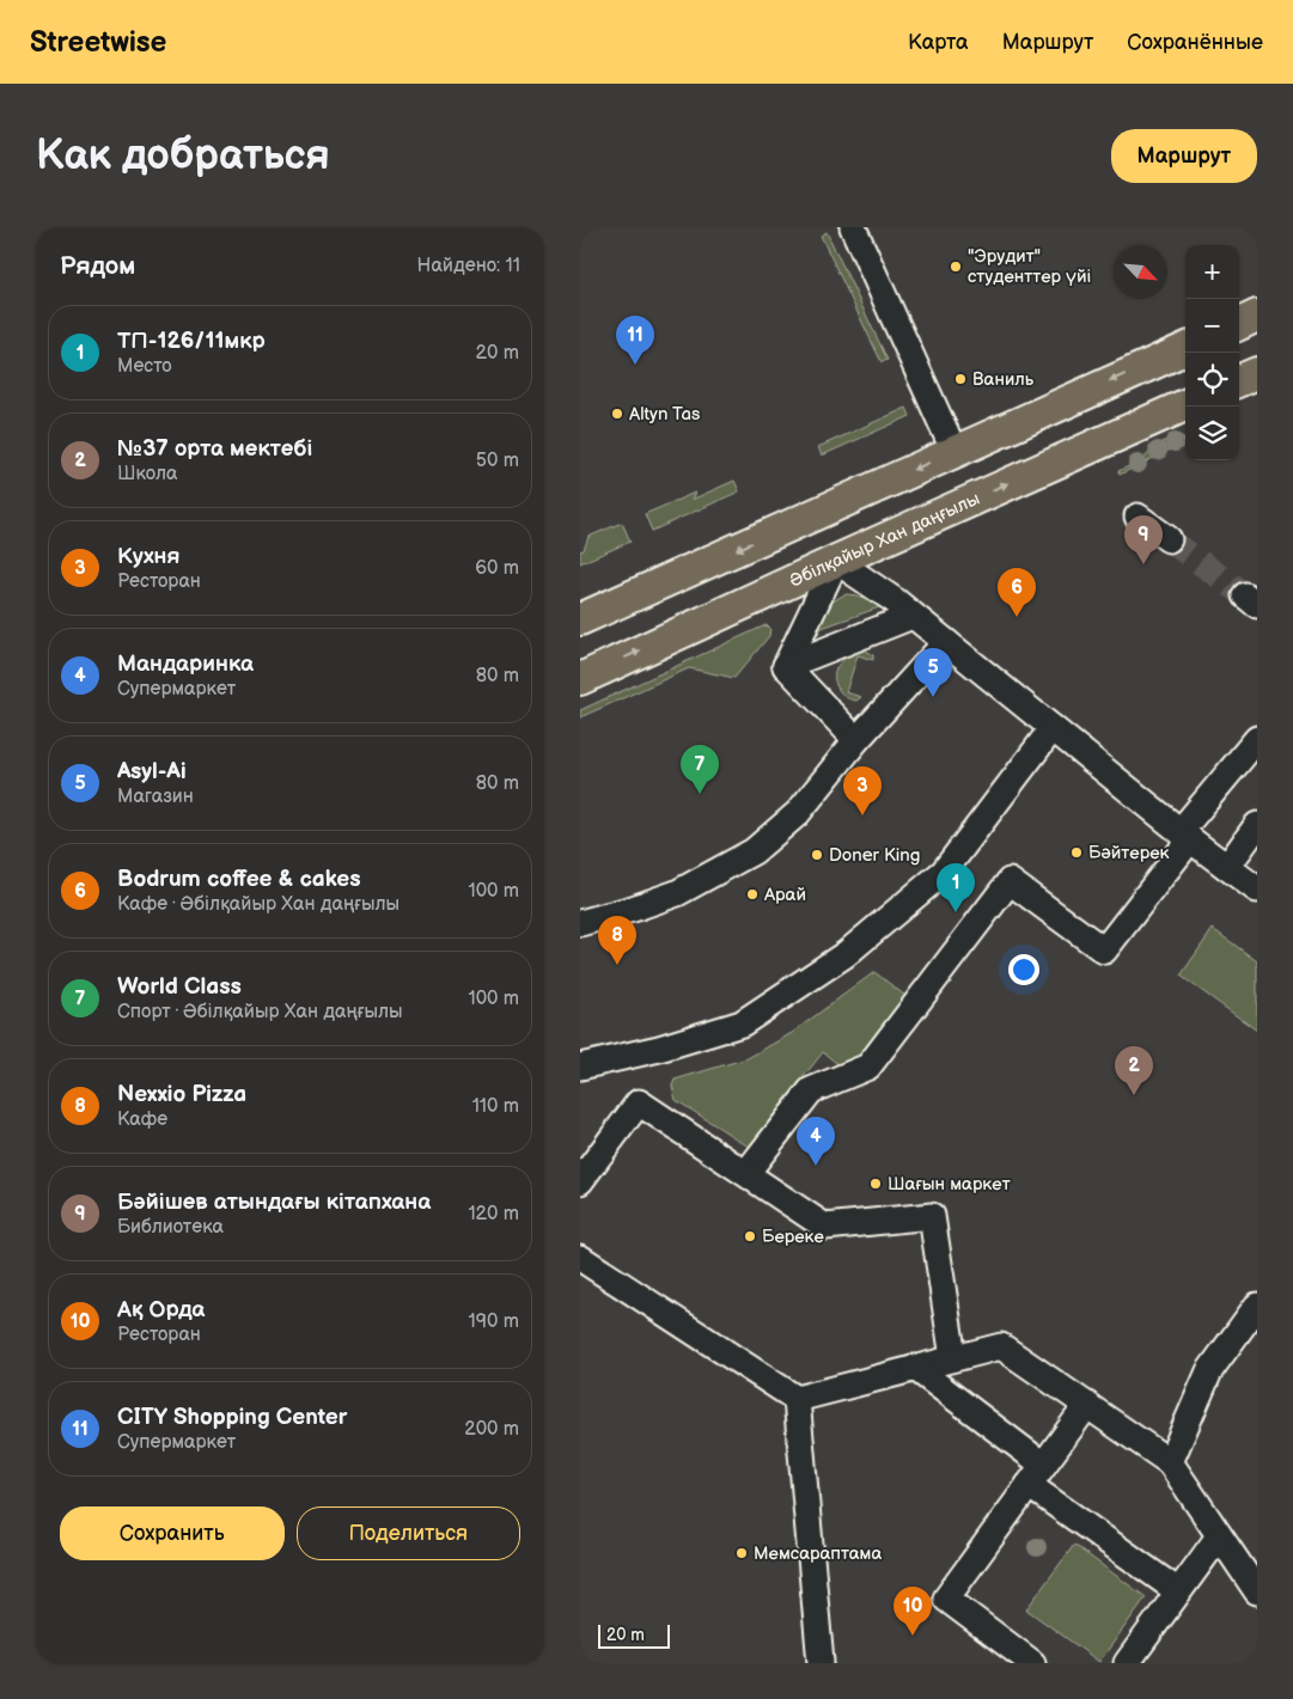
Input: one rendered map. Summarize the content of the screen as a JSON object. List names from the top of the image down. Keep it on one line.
{"streets":{"main road":["Әбілқайыр Хан даңғылы"]},"places":["\"Эрудит\" студенттер үйі","Ваниль","Altyn Tas","Бәйтерек","Doner King","Арай","Шағын маркет","Береке","Мемсараптама"],"scale_bar":"20 m","north":"bottom right","page":{"header":"Streetwise","nav":["Карта","Маршрут","Сохранённые"],"buttons":["Маршрут",["Сохранить","Поделиться"]],"title":"Как добраться","heading":["Рядом","Найдено: 11"],"map_buttons":["+","−"],"list":[{"mark":"1","name":"ТП-126/11мкр","note":"Место","value":"20 m"},{"mark":"2","name":"№37 орта мектебі","note":"Школа","value":"50 m"},{"mark":"3","name":"Кухня","note":"Ресторан","value":"60 m"},{"mark":"4","name":"Мандаринка","note":"Супермаркет","value":"80 m"},{"mark":"5","name":"Asyl-Ai","note":"Магазин","value":"80 m"},{"mark":"6","name":"Bodrum coffee & cakes","note":"Кафе · Әбілқайыр Хан даңғылы","value":"100 m"},{"mark":"7","name":"World Class","note":"Спорт · Әбілқайыр Хан даңғылы","value":"100 m"},{"mark":"8","name":"Nexxio Pizza","note":"Кафе","value":"110 m"},{"mark":"9","name":"Бәйішев атындағы кітапхана","note":"Библиотека","value":"120 m"},{"mark":"10","name":"Ақ Орда","note":"Ресторан","value":"190 m"},{"mark":"11","name":"CITY Shopping Center","note":"Супермаркет","value":"200 m"}],"pins":["11","9","6","5","7","3","1","8","2","4","10"],"scale":"20 m"}}
